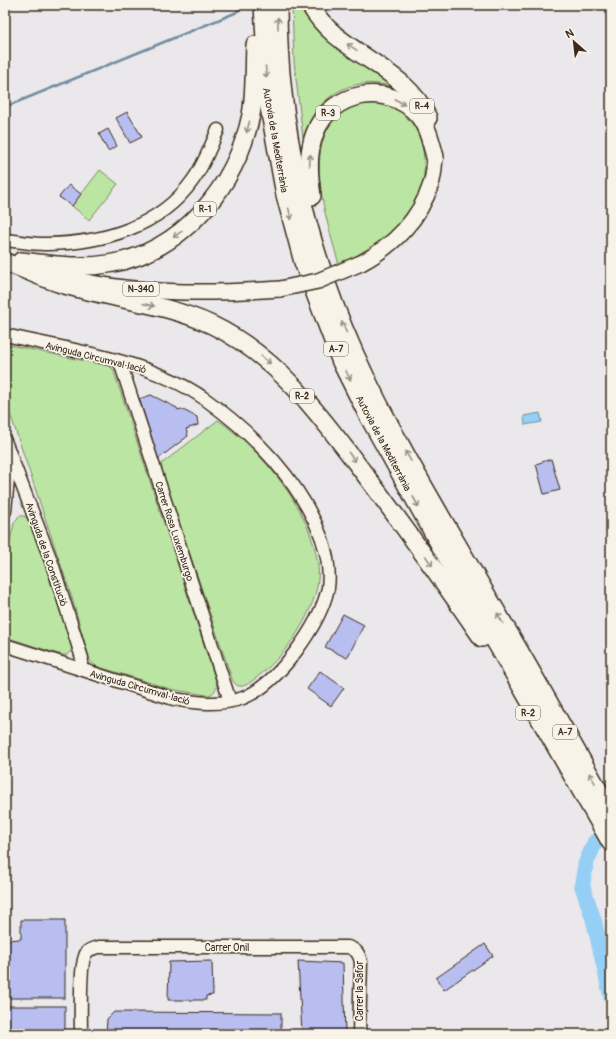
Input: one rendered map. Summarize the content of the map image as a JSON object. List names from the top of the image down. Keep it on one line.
{"streets":{"highway":["R-4","R-3","Autovia de la Mediterrània","R-1","A-7","R-2"],"main road":["N-340"],"street":["Avinguda Circumval·lació","Carrer Rosa Luxemburgo","Avinguda de la Constitució","Carrer Onil","Carrer la Safor"]},"crossings":[["R-4","R-3"],["R-4","N-340"],["R-3","Autovia de la Mediterrània"],["R-3","N-340"],["Autovia de la Mediterrània","R-2"],["R-1","N-340"],["R-1","R-2"],["N-340","R-2"],["Avinguda Circumval·lació","Carrer Rosa Luxemburgo"],["Avinguda Circumval·lació","Avinguda de la Constitució"],["Carrer Onil","Carrer la Safor"]],"north":"top left"}
